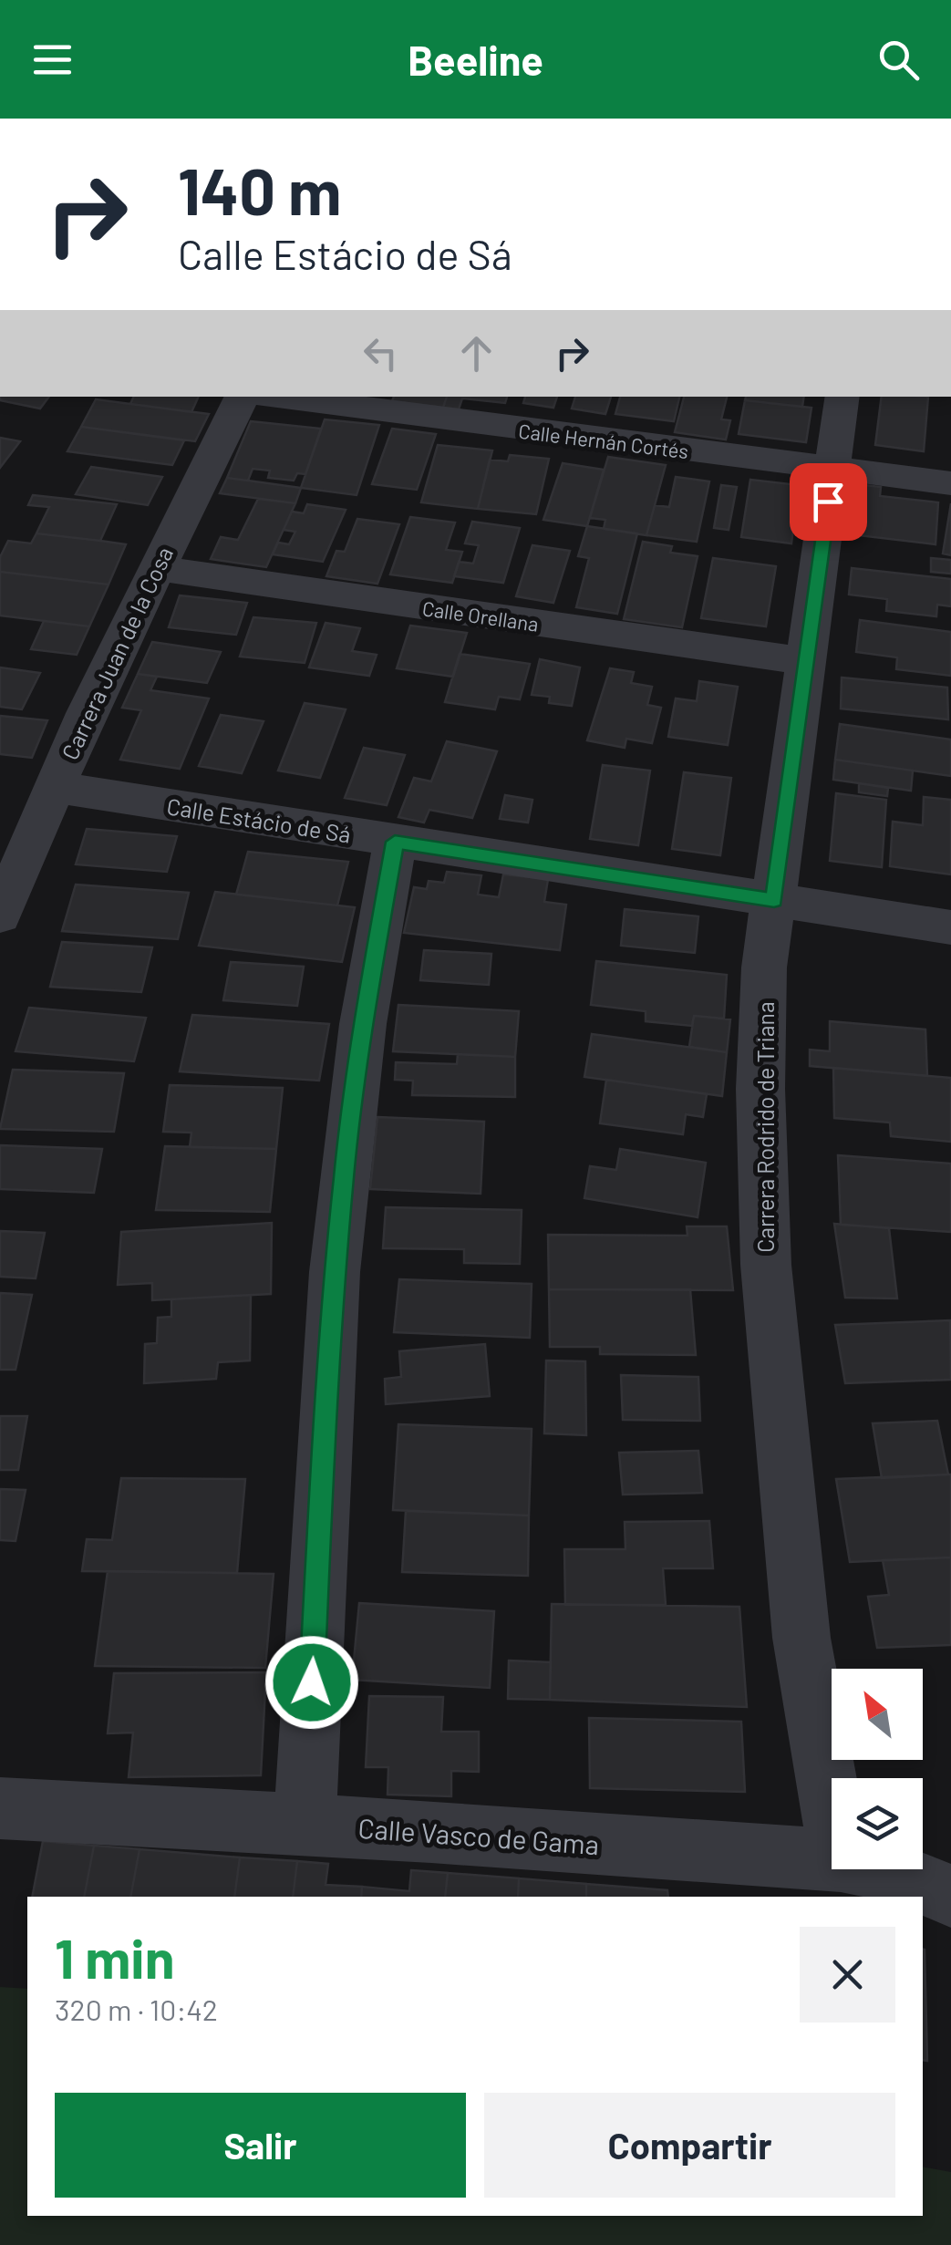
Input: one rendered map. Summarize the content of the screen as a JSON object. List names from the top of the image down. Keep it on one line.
{"streets":{"street":["Calle Hernán Cortés","Calle Orellana","Carrera Juan de la Cosa","Calle Estácio de Sá","Carrera Rodrido de Triana","Calle Vasco de Gama"]},"crossings":[["Calle Hernán Cortés","Carrera Rodrido de Triana"],["Calle Orellana","Carrera Juan de la Cosa"],["Calle Orellana","Carrera Rodrido de Triana"],["Carrera Juan de la Cosa","Calle Estácio de Sá"],["Calle Estácio de Sá","Carrera Rodrido de Triana"]],"north":"top left","page":{"header":"Beeline","turn":["140 m","Calle Estácio de Sá"],"heading":["1 min","320 m · 10:42"],"buttons":["Salir","Compartir"]}}
